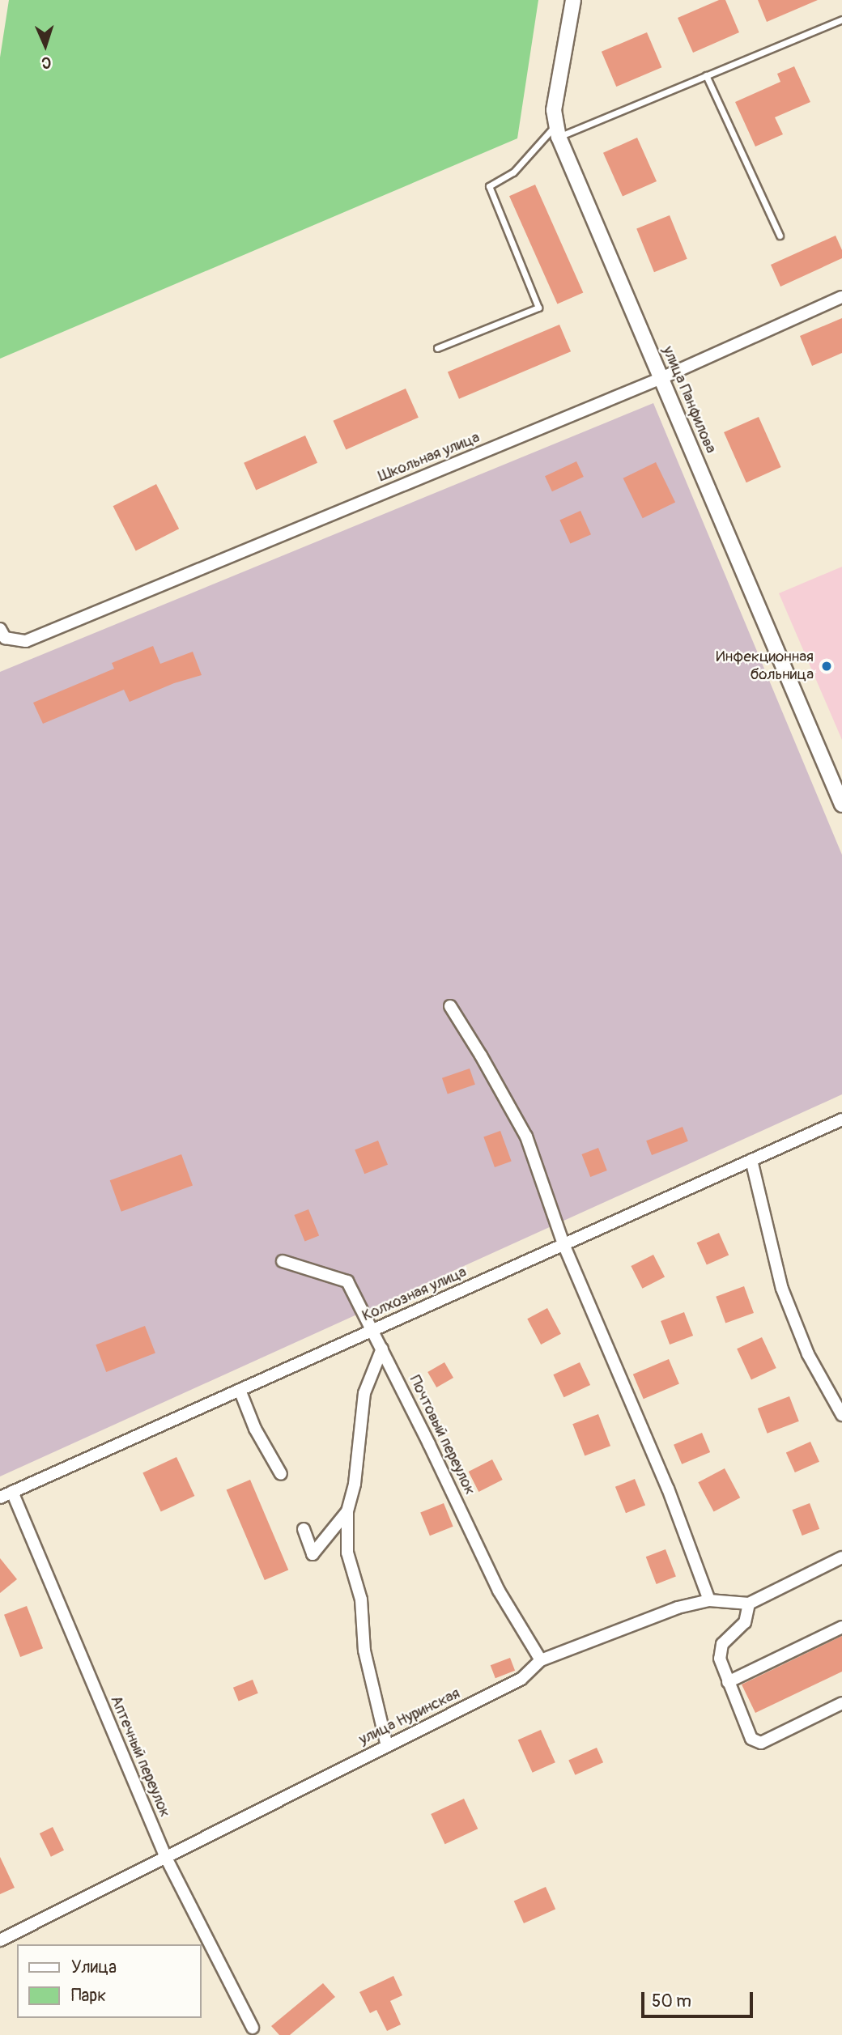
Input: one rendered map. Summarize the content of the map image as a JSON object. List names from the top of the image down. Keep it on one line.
{"streets":{"street":["улица Панфилова","Школьная улица","Колхозная улица","Почтовый переулок","улица Нуринская","Аптечный переулок"]},"crossings":[["улица Панфилова","Школьная улица"],["Колхозная улица","Почтовый переулок"],["Колхозная улица","Аптечный переулок"],["Почтовый переулок","улица Нуринская"],["улица Нуринская","Аптечный переулок"]],"places":["Инфекционная больница"],"legend":["Улица","Парк"],"scale_bar":"50 m","north":"bottom"}
